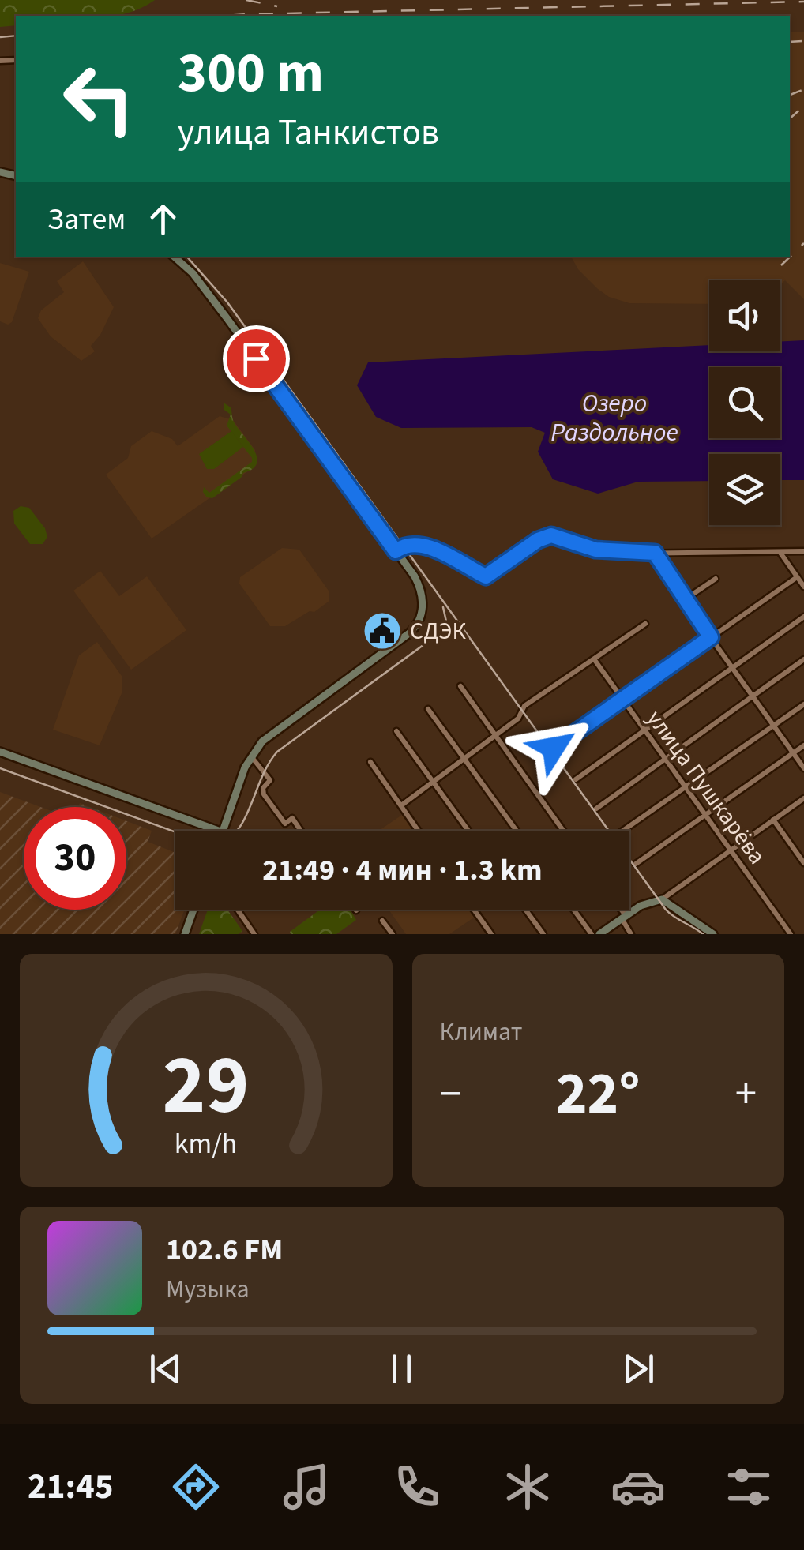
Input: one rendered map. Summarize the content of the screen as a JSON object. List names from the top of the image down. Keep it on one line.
{"streets":{"street":["улица Пушкарёва"]},"water":["Озеро Раздольное"],"places":{"public building":["СДЭК"]},"page":{"turn":["300 m","улица Танкистов"],"then":"Затем","limit":"30","trip":"21:49 · 4 мин · 1.3 km","tile":"Климат","heat":["−","22°","+"],"song":["102.6 FM","Музыка"],"tabs":"21:45","gauge":["29","km/h"]}}
